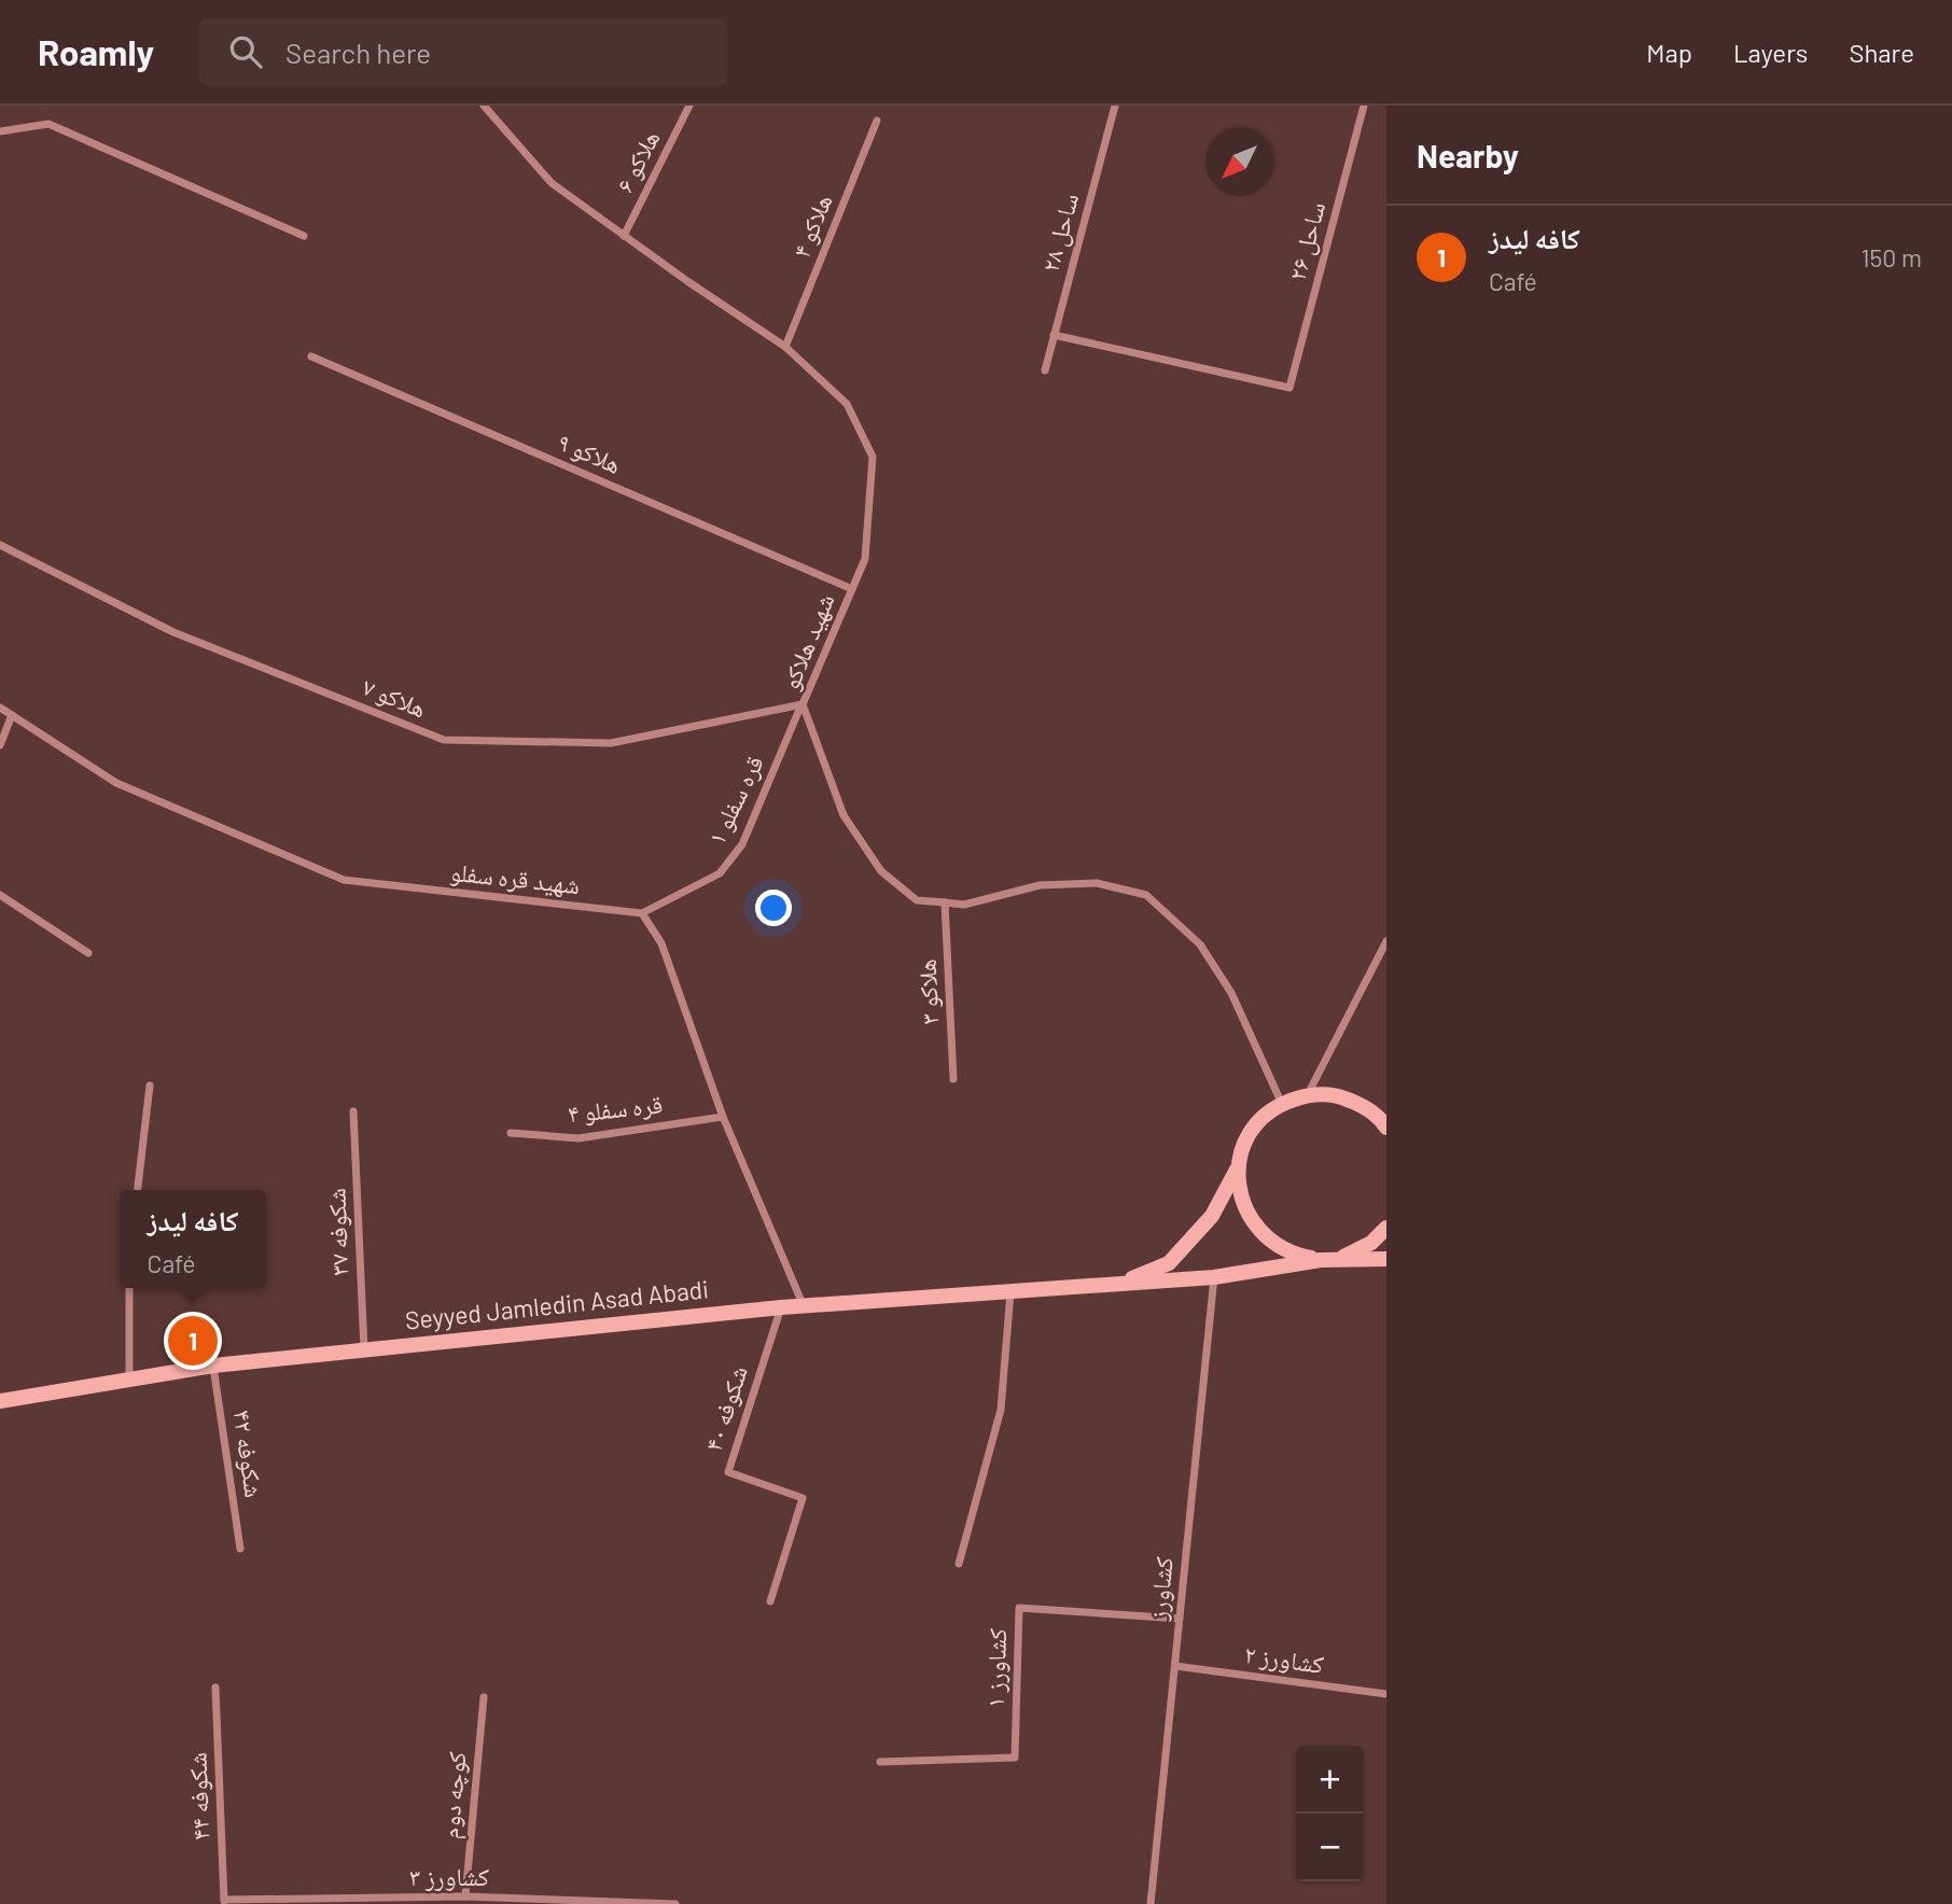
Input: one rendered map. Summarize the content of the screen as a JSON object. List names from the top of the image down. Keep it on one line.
{"streets":{"main road":["Seyyed Jamledin Asad Abadi"],"street":["هلاکو ۶","هلاکو ۴","ساحل ۲۸","ساحل ۲۶","هلاکو ۹","شهید هلاکو","هلاکو ۷","قره سفلو ۱","شهید قره سفلو","هلاکو ۳","قره سفلو ۴","شکوفه ۳۷","شکوفه ۴۰","شکوفه ۴۲","کشاورز","کشاورز ۲","کشاورز ۱","کوچه دوم","شکوفه ۴۴","کشاورز ۳"]},"crossings":[["هلاکو ۶","شهید هلاکو"],["هلاکو ۴","شهید هلاکو"],["ساحل ۲۸","ساحل ۲۶"],["هلاکو ۹","شهید هلاکو"],["شهید هلاکو","هلاکو ۷"],["شهید هلاکو","قره سفلو ۱"],["شهید هلاکو","هلاکو ۳"],["هلاکو ۷","قره سفلو ۱"],["قره سفلو ۱","شهید قره سفلو"],["شکوفه ۳۷","Seyyed Jamledin Asad Abadi"],["Seyyed Jamledin Asad Abadi","شکوفه ۴۰"],["Seyyed Jamledin Asad Abadi","شکوفه ۴۲"],["Seyyed Jamledin Asad Abadi","کشاورز"],["کشاورز","کشاورز ۲"],["کشاورز","کشاورز ۱"],["کوچه دوم","کشاورز ۳"],["شکوفه ۴۴","کشاورز ۳"]],"north":"bottom left","page":{"header":"Roamly","search":"Search here","nav":["Map","Layers","Share"],"heading":"Nearby","list":[{"mark":"1","name":"کافه لیدز","note":"Café","value":"150 m"}],"popup":["کافه لیدز","Café"],"pins":"1","map_buttons":["+","−"]}}
